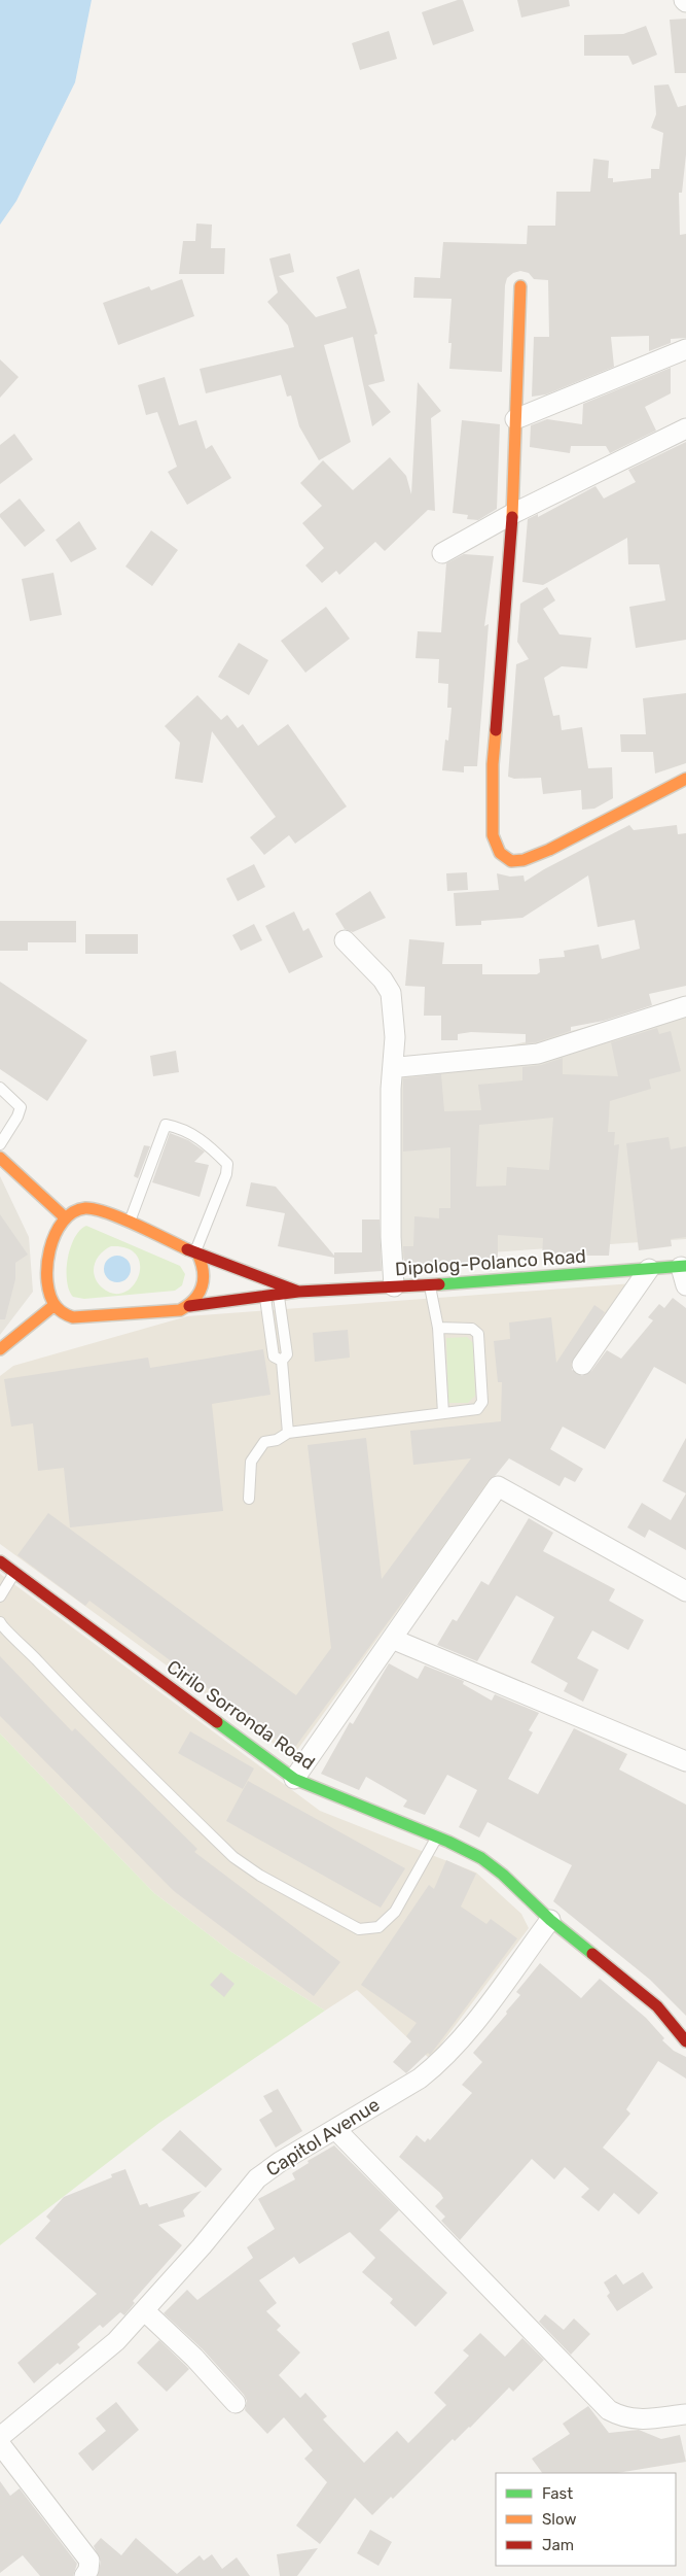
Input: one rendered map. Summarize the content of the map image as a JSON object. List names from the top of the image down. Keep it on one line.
{"streets":{"main road":["Dipolog-Polanco Road","Cirilo Sorronda Road"],"street":["Capitol Avenue"]},"crossings":[["Cirilo Sorronda Road","Capitol Avenue"]],"legend":["Fast","Slow","Jam"]}
